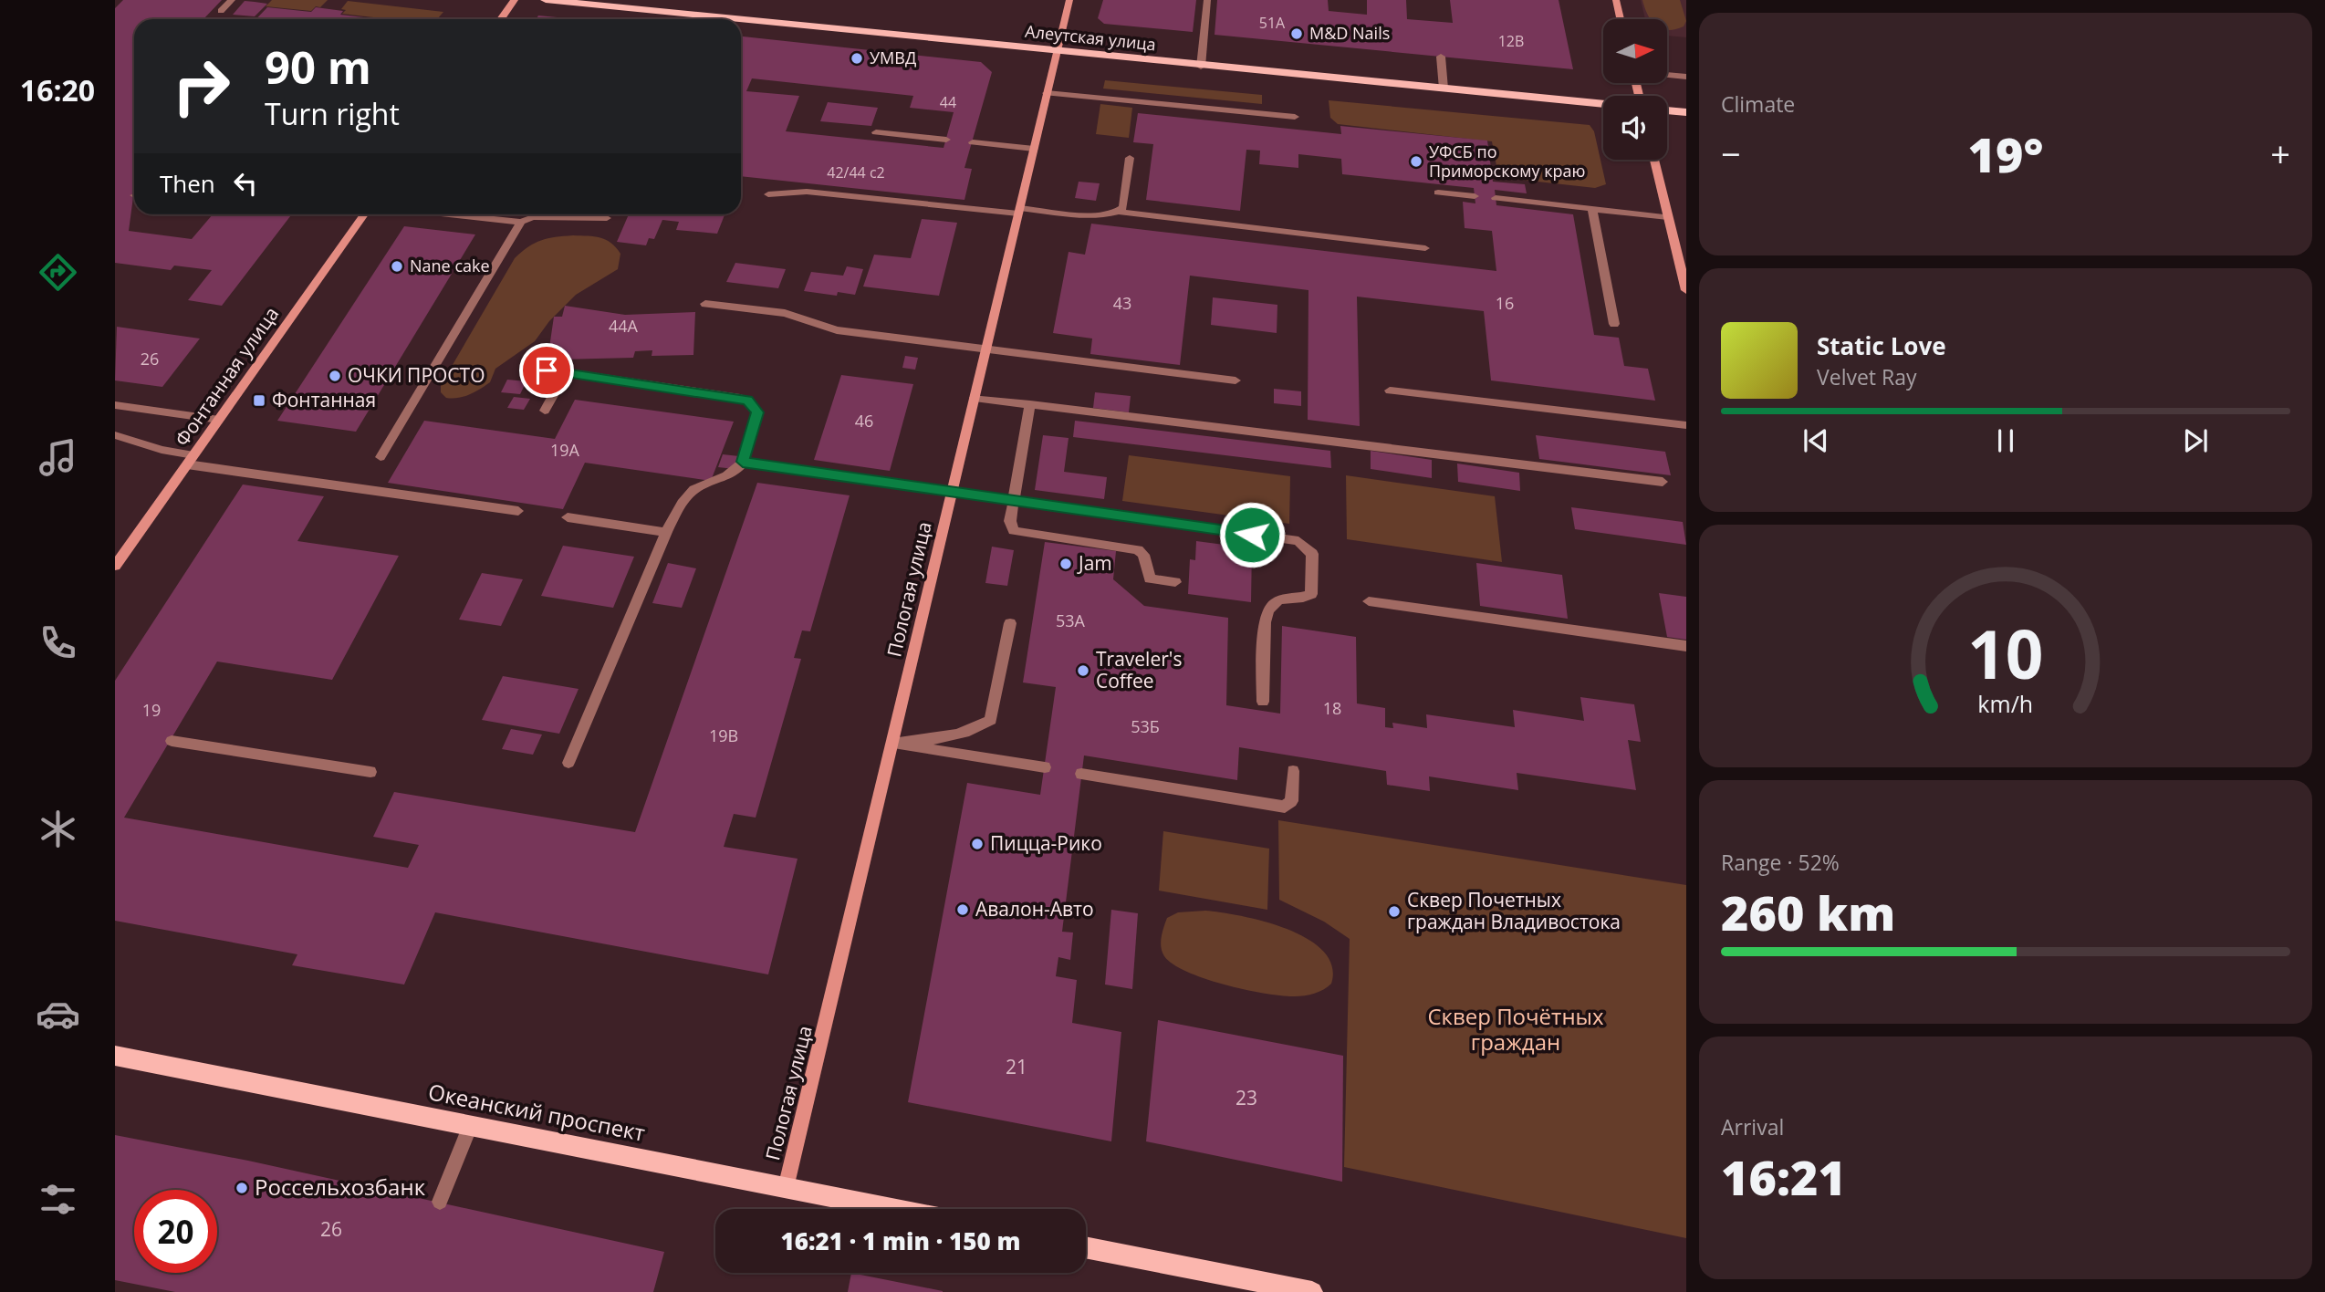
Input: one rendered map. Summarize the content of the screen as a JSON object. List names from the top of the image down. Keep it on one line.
{"streets":{"main road":["Алеутская улица","Фонтанная улица","Пологая улица","Океанский проспект"]},"crossings":[["Алеутская улица","Пологая улица"],["Пологая улица","Океанский проспект"]],"parks":["Сквер Почётных граждан"],"places":{"other":["M&D Nails","УМВД","УФСБ по Приморскому краю","Nane cake","ОЧКИ ПРОСТО","Jam","Traveler's Coffee","Пицца-Рико","Авалон-Авто","Сквер Почетных граждан Владивостока","Россельхозбанк"],"transit":["Фонтанная"]},"house_numbers":["51А","12В","44","42/44 с2","43","16","44А","26","46","19А","53А","18","19","53Б","19В","21","23","26"],"north":"right","page":{"tabs":"16:20","tile":["Climate",["Range · 52%","260 km"],["Arrival","16:21"]],"turn":["90 m","Turn right"],"heat":["−","19°","+"],"then":"Then","song":["Static Love","Velvet Ray"],"limit":"20","trip":"16:21 · 1 min · 150 m","gauge":["10","km/h"]}}
